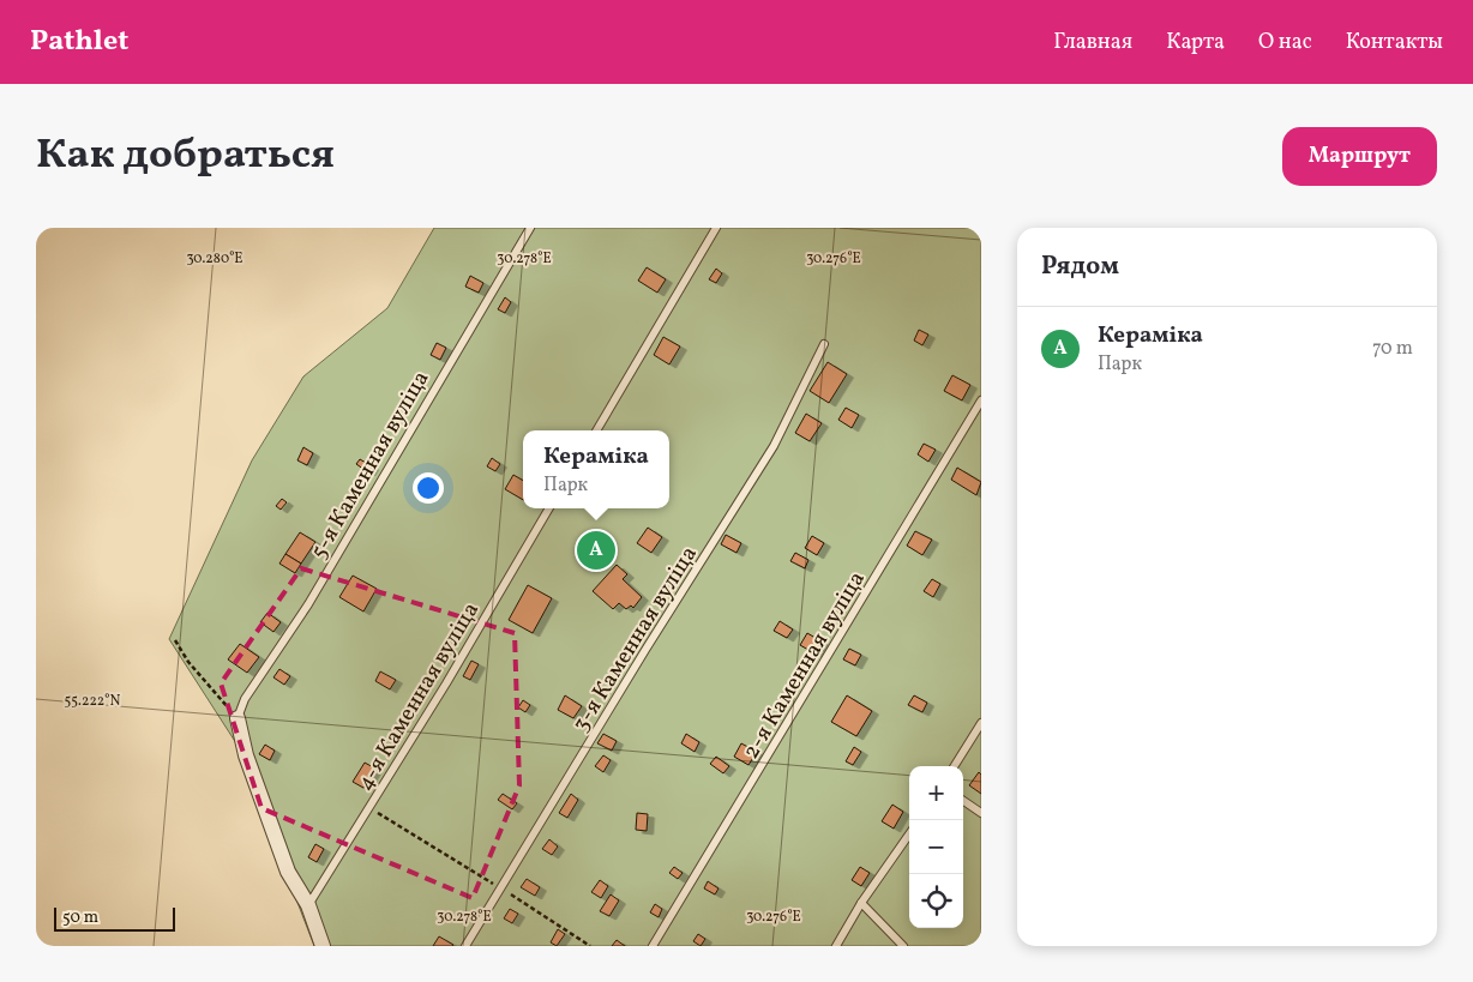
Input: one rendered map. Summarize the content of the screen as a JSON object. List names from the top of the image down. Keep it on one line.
{"streets":{"lane":["5-я Каменная вуліца","3-я Каменная вуліца","2-я Каменная вуліца","4-я Каменная вуліца"]},"scale_bar":"50 m","page":{"header":"Pathlet","nav":["Главная","Карта","О нас","Контакты"],"title":"Как добраться","buttons":"Маршрут","heading":"Рядом","list":[{"mark":"A","name":"Кераміка","note":"Парк","value":"70 m"}],"popup":["Кераміка","Парк"],"pins":"A","map_buttons":["+","−"],"scale":"50 m"},"coordinates":["30.280°E","30.278°E","30.276°E","55.222°N"]}
